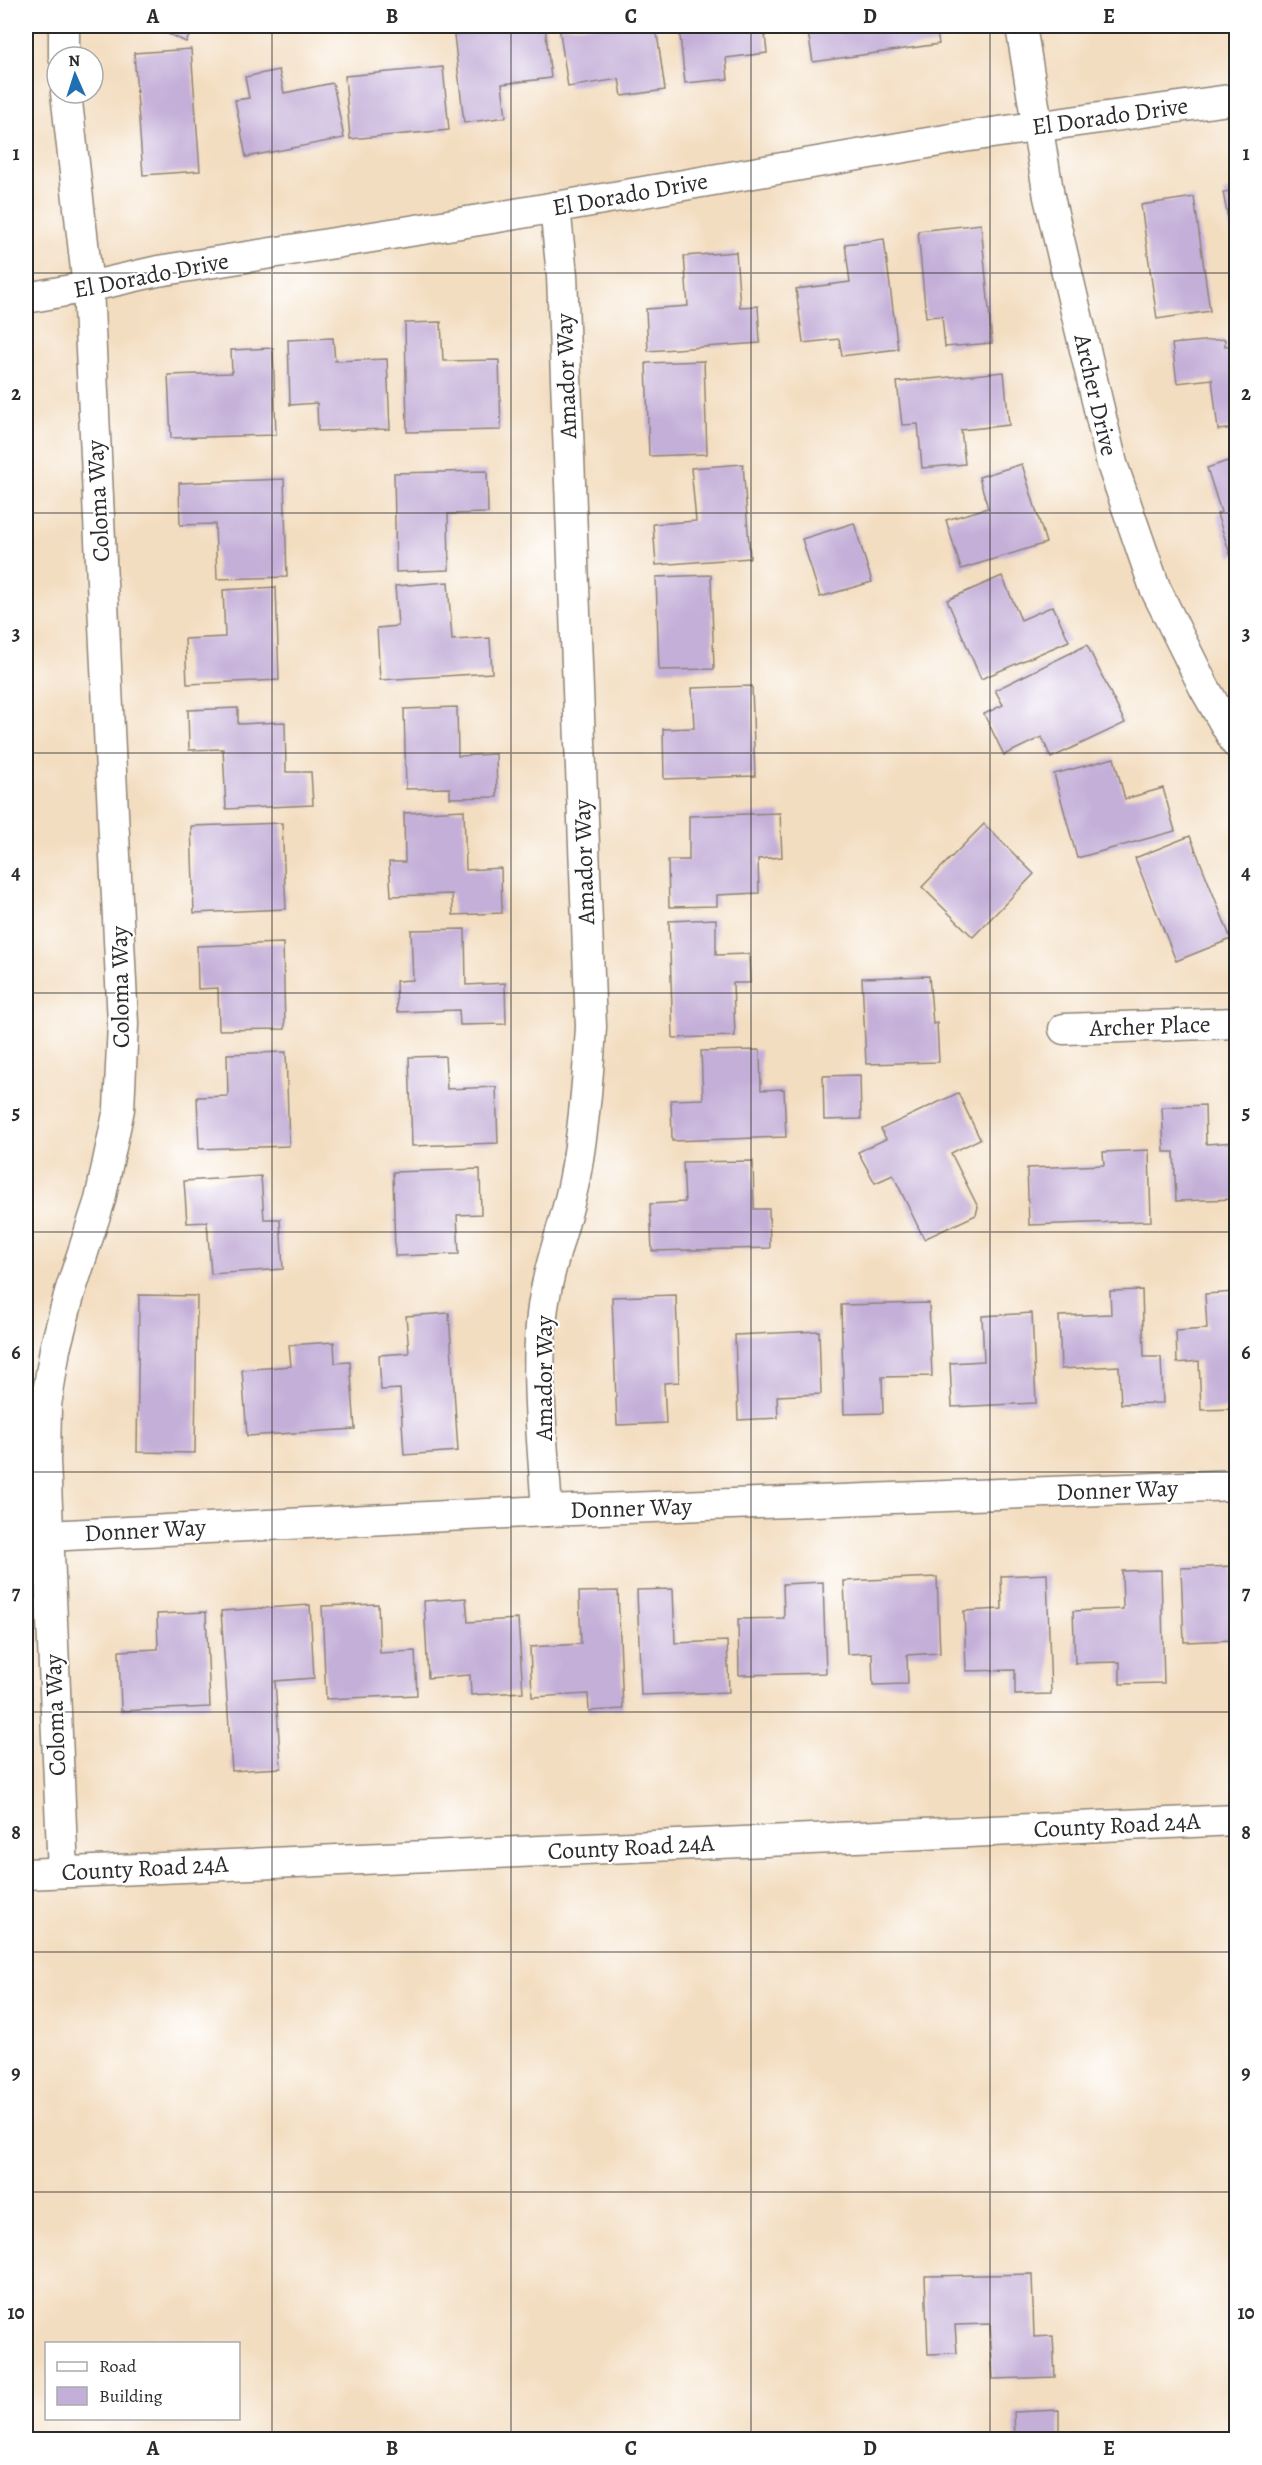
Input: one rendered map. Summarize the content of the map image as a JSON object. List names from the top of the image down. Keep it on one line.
{"streets":{"street":["El Dorado Drive","Amador Way","Archer Drive","Coloma Way","Archer Place","Donner Way","County Road 24A"]},"crossings":[["El Dorado Drive","Amador Way"],["El Dorado Drive","Archer Drive"],["El Dorado Drive","Coloma Way"],["Amador Way","Donner Way"],["Coloma Way","Donner Way"],["Coloma Way","County Road 24A"]],"legend":["Road","Building"],"north":"top","grid":{"columns":["A","B","C","D","E"],"rows":["1","2","3","4","5","6","7","8","9","10"]}}
